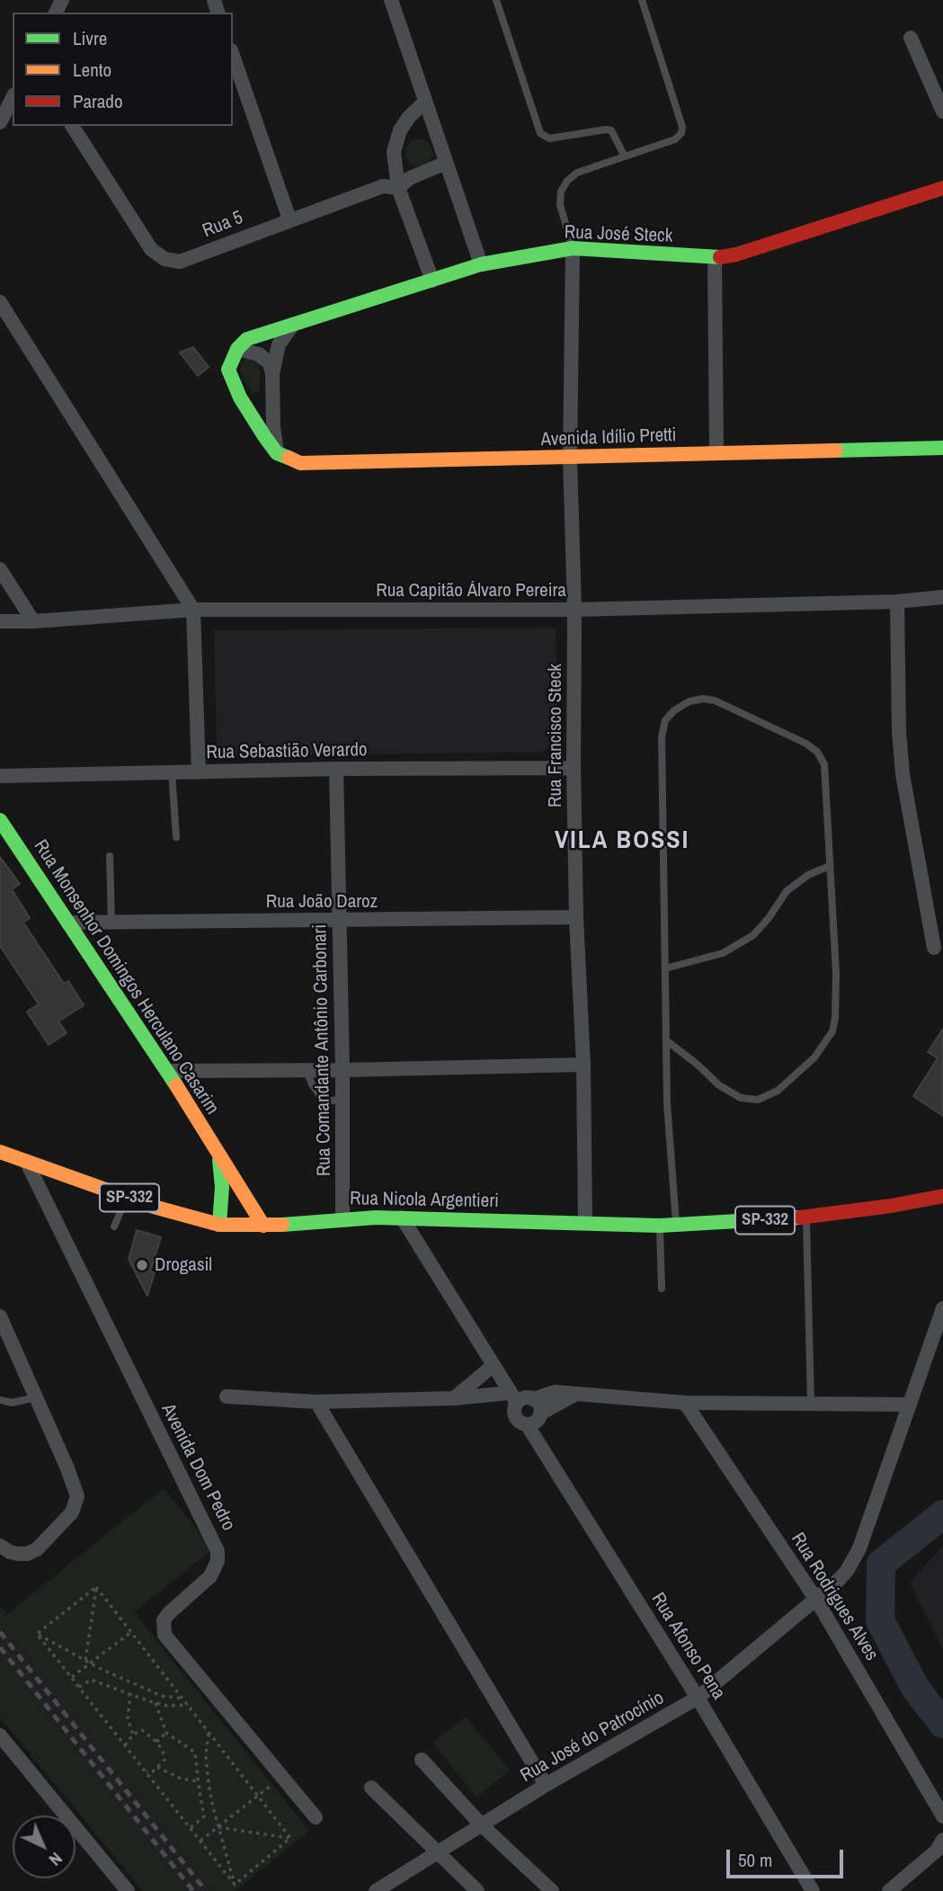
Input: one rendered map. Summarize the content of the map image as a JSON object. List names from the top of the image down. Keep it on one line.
{"streets":{"street":["Rua 5","Rua José Steck","Avenida Idílio Pretti","Rua Capitão Álvaro Pereira","Rua Francisco Steck","Rua Sebastião Verardo","Rua João Daroz","Rua Monsenhor Domingos Herculano Casarim","Rua Comandante Antônio Carbonari","SP-332","Rua Nicola Argentieri","Avenida Dom Pedro","Rua Rodrigues Alves","Rua Afonso Pena","Rua José do Patrocínio"]},"crossings":[["Rua José Steck","Rua Francisco Steck"],["Avenida Idílio Pretti","Rua Francisco Steck"],["Rua Capitão Álvaro Pereira","Rua Francisco Steck"],["Rua Francisco Steck","Rua Sebastião Verardo"],["Rua Francisco Steck","Rua João Daroz"],["Rua Francisco Steck","SP-332"],["Rua Francisco Steck","Rua Nicola Argentieri"],["Rua Sebastião Verardo","Rua Comandante Antônio Carbonari"],["Rua João Daroz","Rua Monsenhor Domingos Herculano Casarim"],["Rua João Daroz","Rua Comandante Antônio Carbonari"],["Rua Monsenhor Domingos Herculano Casarim","SP-332"],["Rua Monsenhor Domingos Herculano Casarim","Rua Nicola Argentieri"],["Rua Comandante Antônio Carbonari","Rua Nicola Argentieri"],["SP-332","Rua Nicola Argentieri"],["SP-332","Avenida Dom Pedro"],["Rua Rodrigues Alves","Rua José do Patrocínio"],["Rua Afonso Pena","Rua José do Patrocínio"]],"districts":["VILA BOSSI"],"places":["Drogasil"],"legend":["Livre","Lento","Parado"],"scale_bar":"50 m","north":"bottom right"}
